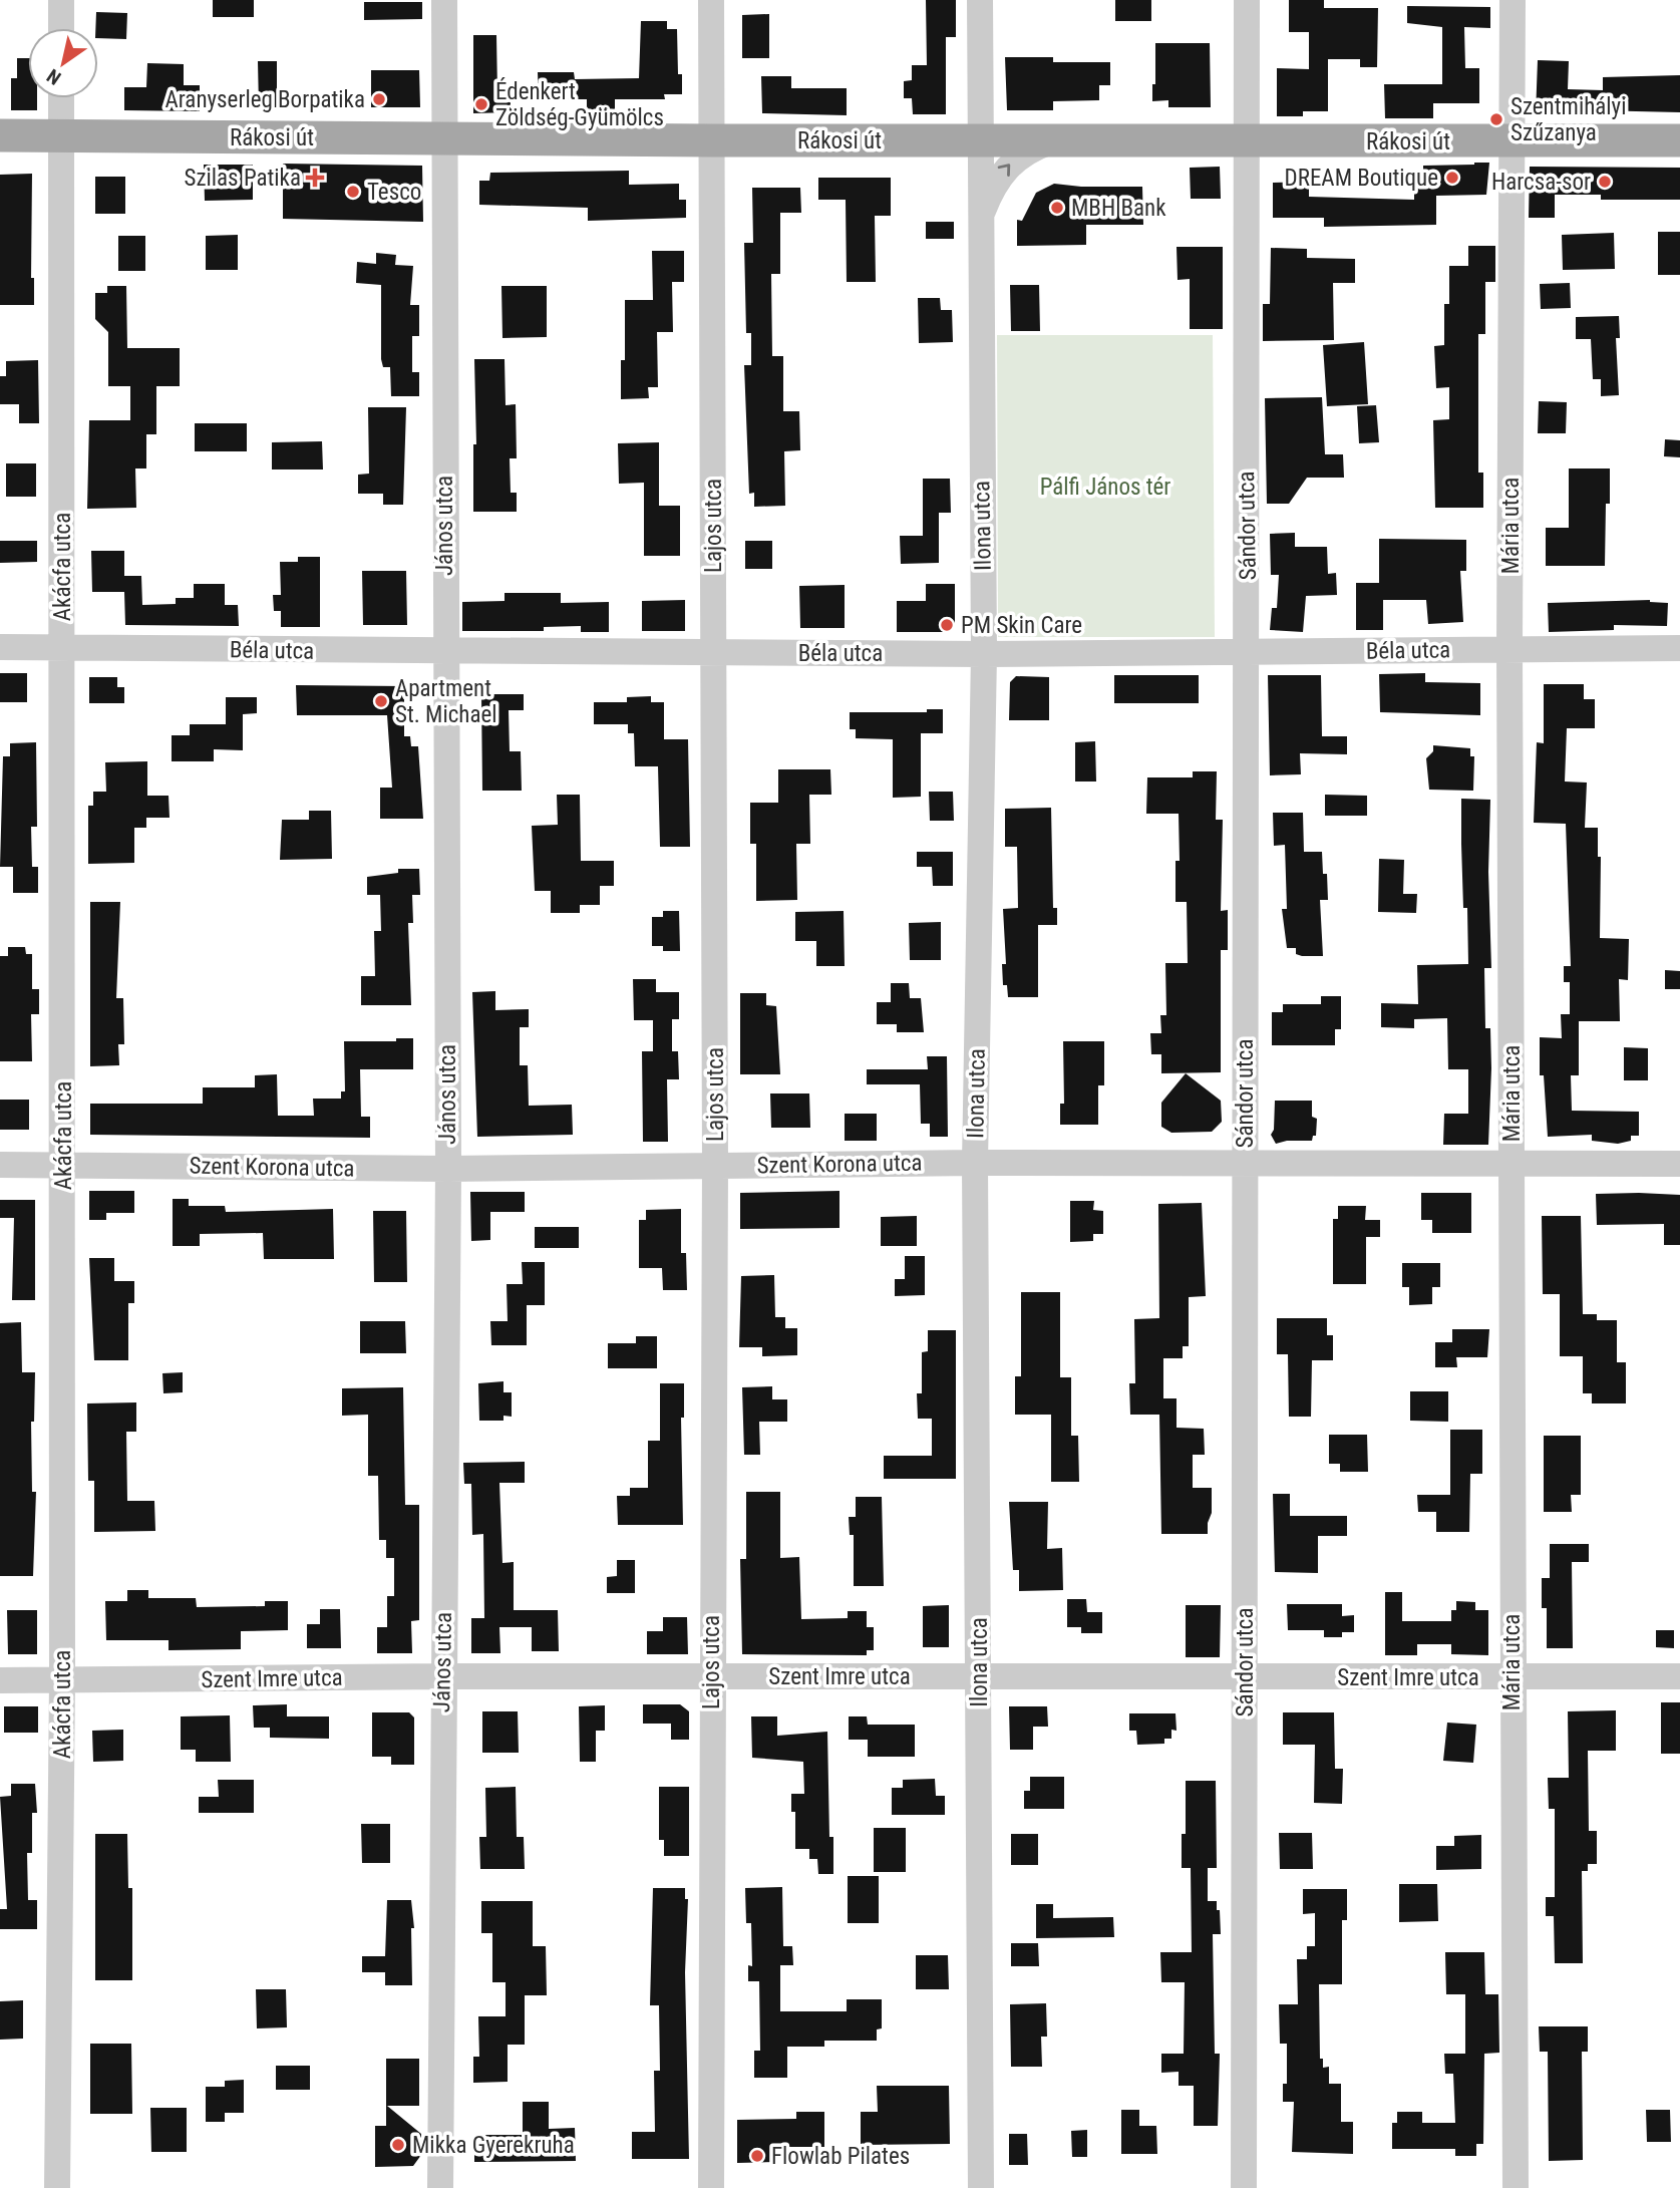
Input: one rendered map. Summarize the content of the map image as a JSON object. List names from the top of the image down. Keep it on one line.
{"streets":{"main road":["Rákosi út"],"street":["János utca","Lajos utca","Ilona utca","Sándor utca","Mária utca","Akácfa utca","Béla utca","Szent Korona utca","Szent Imre utca"]},"crossings":[["Rákosi út","János utca"],["Rákosi út","Lajos utca"],["Rákosi út","Ilona utca"],["Rákosi út","Sándor utca"],["Rákosi út","Mária utca"],["Rákosi út","Akácfa utca"],["János utca","Béla utca"],["János utca","Szent Korona utca"],["János utca","Szent Imre utca"],["Lajos utca","Béla utca"],["Lajos utca","Szent Korona utca"],["Lajos utca","Szent Imre utca"],["Ilona utca","Béla utca"],["Ilona utca","Szent Korona utca"],["Ilona utca","Szent Imre utca"],["Sándor utca","Béla utca"],["Sándor utca","Szent Korona utca"],["Sándor utca","Szent Imre utca"],["Mária utca","Béla utca"],["Mária utca","Szent Korona utca"],["Mária utca","Szent Imre utca"],["Akácfa utca","Béla utca"],["Akácfa utca","Szent Korona utca"],["Akácfa utca","Szent Imre utca"]],"parks":["Pálfi János tér"],"places":{"other":["Aranyserleg Borpatika","Édenkert Zöldség-Gyümölcs","Szentmihályi Szűzanya","DREAM Boutique","Harcsa-sor","Tesco","MBH Bank","PM Skin Care","Apartment St. Michael","Mikka Gyerekruha","Flowlab Pilates"],"health":["Szilas Patika"]},"north":"bottom left"}
